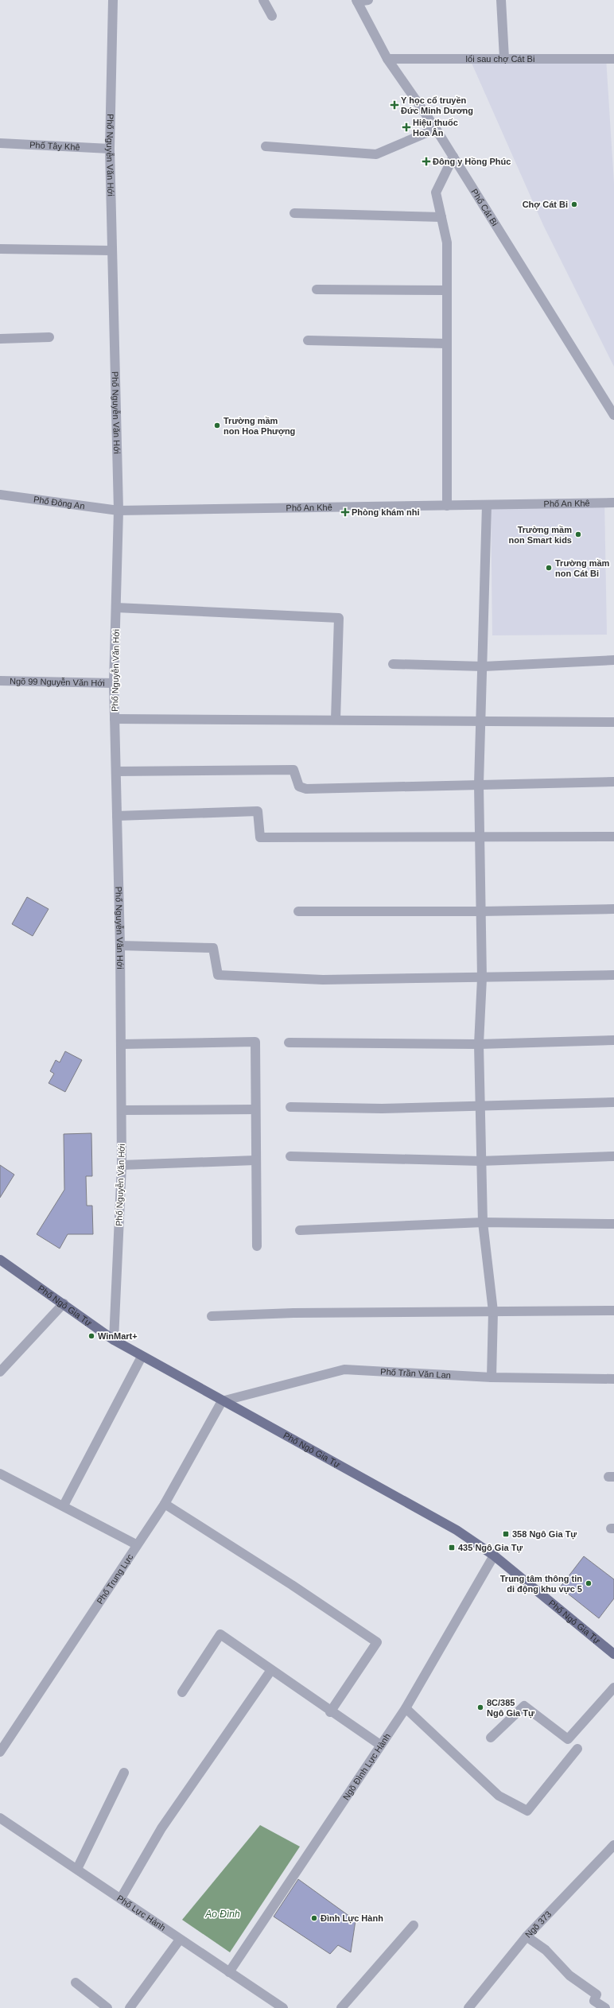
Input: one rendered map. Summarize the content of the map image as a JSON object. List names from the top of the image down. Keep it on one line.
{"streets":{"main road":["Phố Ngô Gia Tự"],"street":["lối sau chợ Cát Bi","Phố Tây Khê","Phố Nguyễn Văn Hới","Phố Cát Bi","Phố Đông An","Phố An Khê","Ngõ 99 Nguyễn Văn Hới","Phố Trần Văn Lan","Phố Trung Lực","Ngõ Đình Lực Hành","Phố Lực Hành","Ngõ 373"]},"crossings":[["lối sau chợ Cát Bi","Phố Cát Bi"],["Phố Tây Khê","Phố Nguyễn Văn Hới"],["Phố Nguyễn Văn Hới","Phố Đông An"],["Phố Nguyễn Văn Hới","Phố An Khê"],["Phố Nguyễn Văn Hới","Ngõ 99 Nguyễn Văn Hới"],["Phố Nguyễn Văn Hới","Phố Ngô Gia Tự"],["Phố Đông An","Phố An Khê"],["Phố Ngô Gia Tự","Phố Trần Văn Lan"],["Phố Ngô Gia Tự","Phố Trung Lực"],["Phố Ngô Gia Tự","Ngõ Đình Lực Hành"],["Phố Trần Văn Lan","Phố Trung Lực"],["Ngõ Đình Lực Hành","Phố Lực Hành"]],"water":["Ao Đình"],"places":{"health":["Y học cổ truyền Đức Minh Dương","Hiệu thuốc Hoa Ân","Đông y Hồng Phúc","Phòng khám nhi"],"other":["Chợ Cát Bi","Trường mầm non Hoa Phượng","Trường mầm non Smart kids","Trường mầm non Cát Bi","WinMart+","Trung tâm thông tin di động khu vực 5","8C/385 Ngô Gia Tự","Đình Lực Hành"],"transit":["358 Ngô Gia Tự","435 Ngô Gia Tự"]}}
